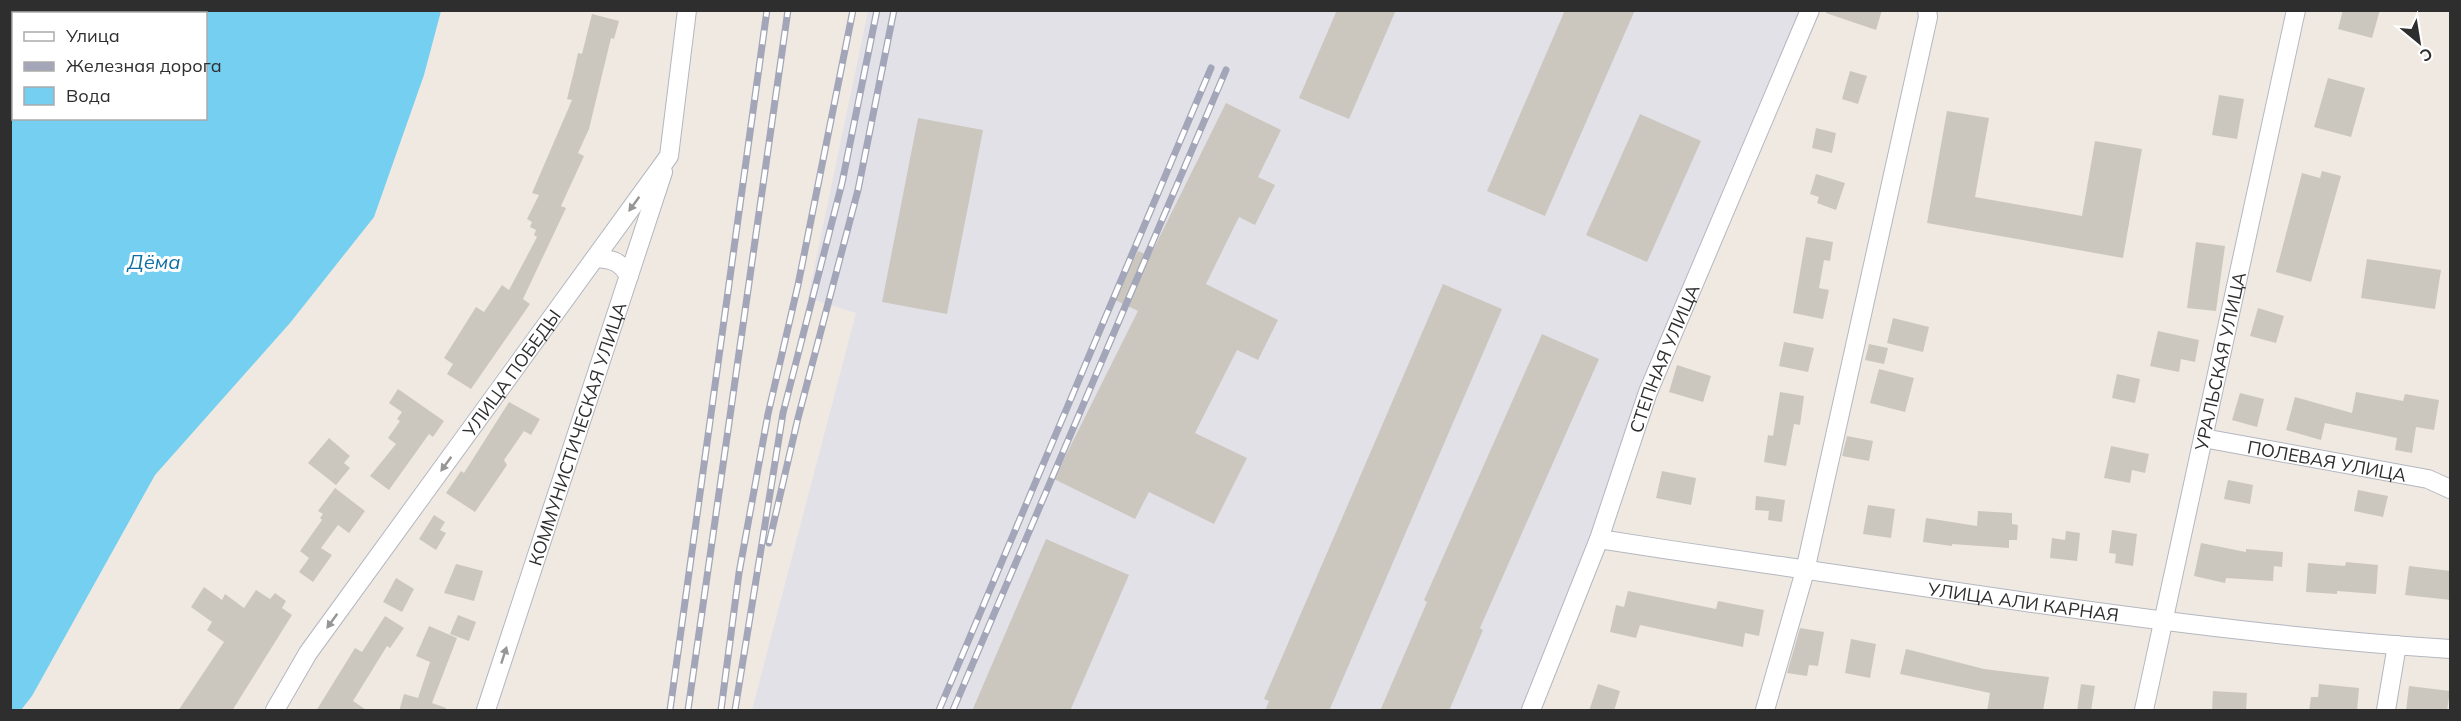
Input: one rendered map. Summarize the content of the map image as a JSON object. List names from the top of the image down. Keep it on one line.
{"streets":{"street":["СТЕПНАЯ УЛИЦА","УРАЛЬСКАЯ УЛИЦА","УЛИЦА ПОБЕДЫ","КОММУНИСТИЧЕСКАЯ УЛИЦА","ПОЛЕВАЯ УЛИЦА","УЛИЦА АЛИ КАРНАЯ"]},"crossings":[["СТЕПНАЯ УЛИЦА","УЛИЦА АЛИ КАРНАЯ"],["УРАЛЬСКАЯ УЛИЦА","ПОЛЕВАЯ УЛИЦА"],["УРАЛЬСКАЯ УЛИЦА","УЛИЦА АЛИ КАРНАЯ"],["УЛИЦА ПОБЕДЫ","КОММУНИСТИЧЕСКАЯ УЛИЦА"]],"one_way":["УЛИЦА ПОБЕДЫ","КОММУНИСТИЧЕСКАЯ УЛИЦА"],"water":["Дёма"],"legend":["Улица","Железная дорога","Вода"],"north":"bottom right"}
